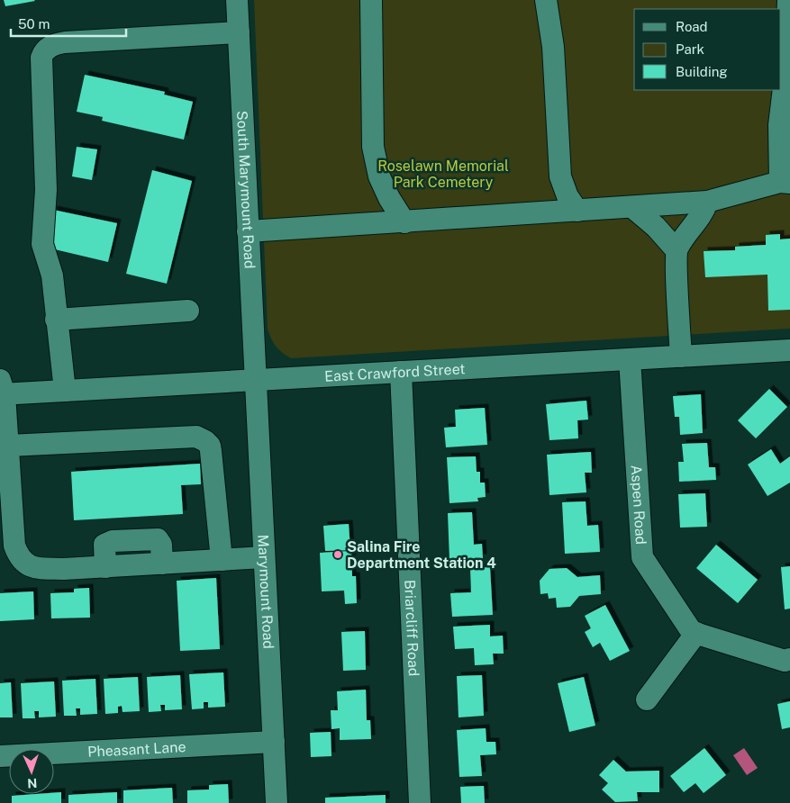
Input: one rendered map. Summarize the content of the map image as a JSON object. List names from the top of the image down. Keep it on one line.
{"streets":{"street":["South Marymount Road","East Crawford Street","Aspen Road","Marymount Road","Briarcliff Road","Pheasant Lane"]},"crossings":[["South Marymount Road","East Crawford Street"],["South Marymount Road","Marymount Road"],["East Crawford Street","Aspen Road"],["East Crawford Street","Marymount Road"],["East Crawford Street","Briarcliff Road"],["Marymount Road","Pheasant Lane"]],"parks":["Roselawn Memorial Park Cemetery"],"places":["Salina Fire Department Station 4"],"legend":["Road","Park","Building"],"scale_bar":"50 m","north":"bottom"}
